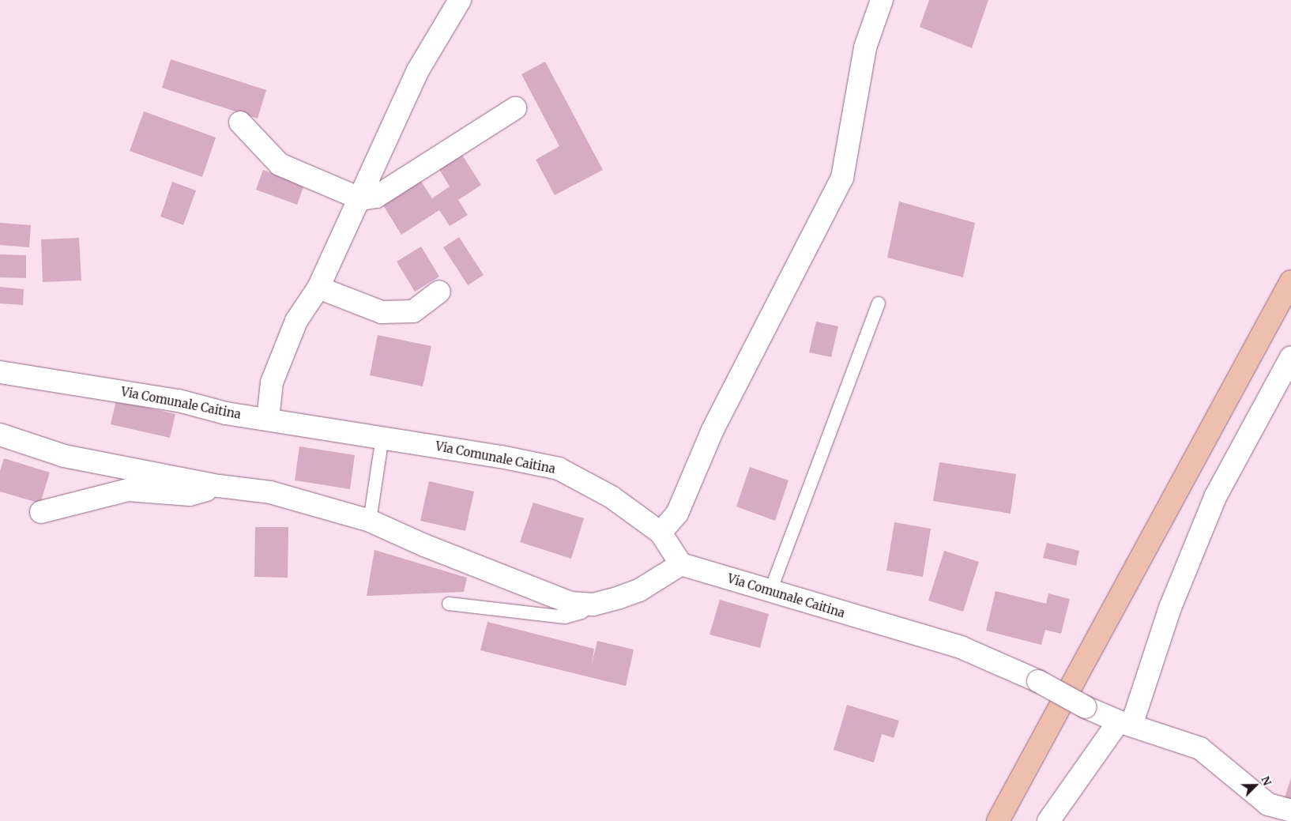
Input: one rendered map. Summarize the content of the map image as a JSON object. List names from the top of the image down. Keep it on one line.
{"streets":{"street":["Via Comunale Caitina"]},"north":"top right"}
